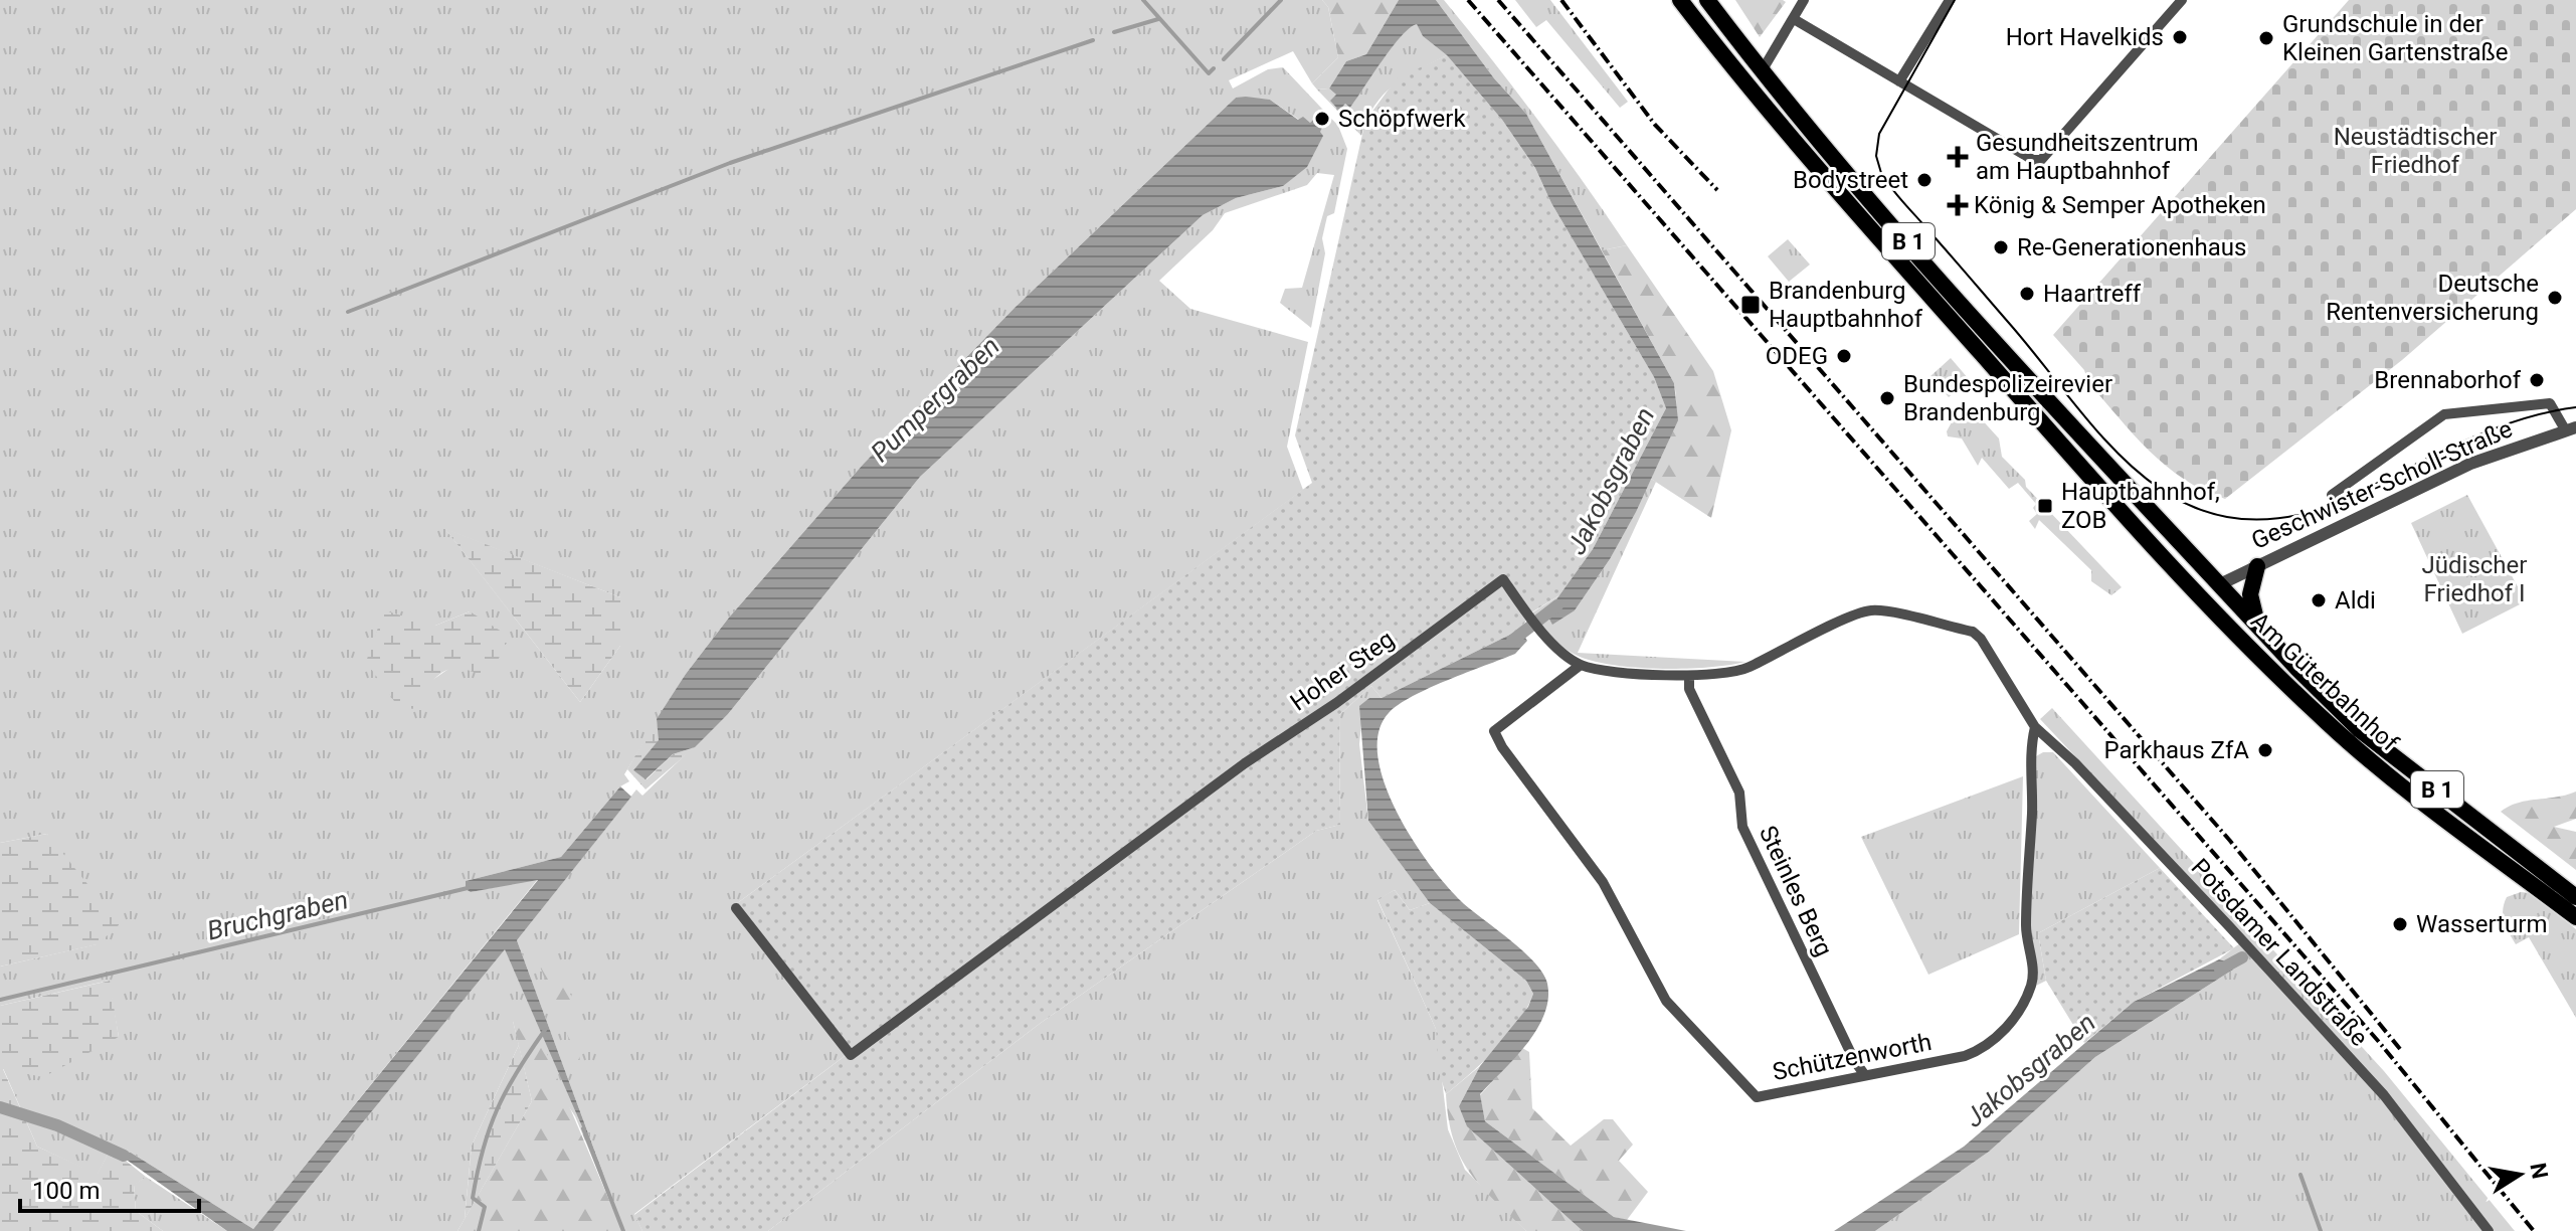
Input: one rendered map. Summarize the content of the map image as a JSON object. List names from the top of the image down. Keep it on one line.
{"streets":{"main road":["B 1","Am Güterbahnhof"],"street":["Geschwister-Scholl-Straße","Hoher Steg","Steinles Berg","Potsdamer Landstraße","Schützenworth"]},"crossings":[["B 1","Geschwister-Scholl-Straße"],["B 1","Am Güterbahnhof"],["Geschwister-Scholl-Straße","Am Güterbahnhof"],["Hoher Steg","Schützenworth"],["Steinles Berg","Potsdamer Landstraße"],["Steinles Berg","Schützenworth"],["Potsdamer Landstraße","Schützenworth"]],"water":["Pumpergraben","Jakobsgraben","Bruchgraben"],"parks":["Neustädtischer Friedhof","Jüdischer Friedhof I"],"places":{"other":["Hort Havelkids","Grundschule in der Kleinen Gartenstraße","Schöpfwerk","Bodystreet","Re-Generationenhaus","Haartreff","Deutsche Rentenversicherung","ODEG","Brennaborhof","Bundespolizeirevier Brandenburg","Aldi","Parkhaus ZfA","Wasserturm"],"health":["Gesundheitszentrum am Hauptbahnhof","König & Semper Apotheken"],"transit":["Brandenburg Hauptbahnhof","Hauptbahnhof, ZOB"]},"scale_bar":"100 m","north":"right"}
